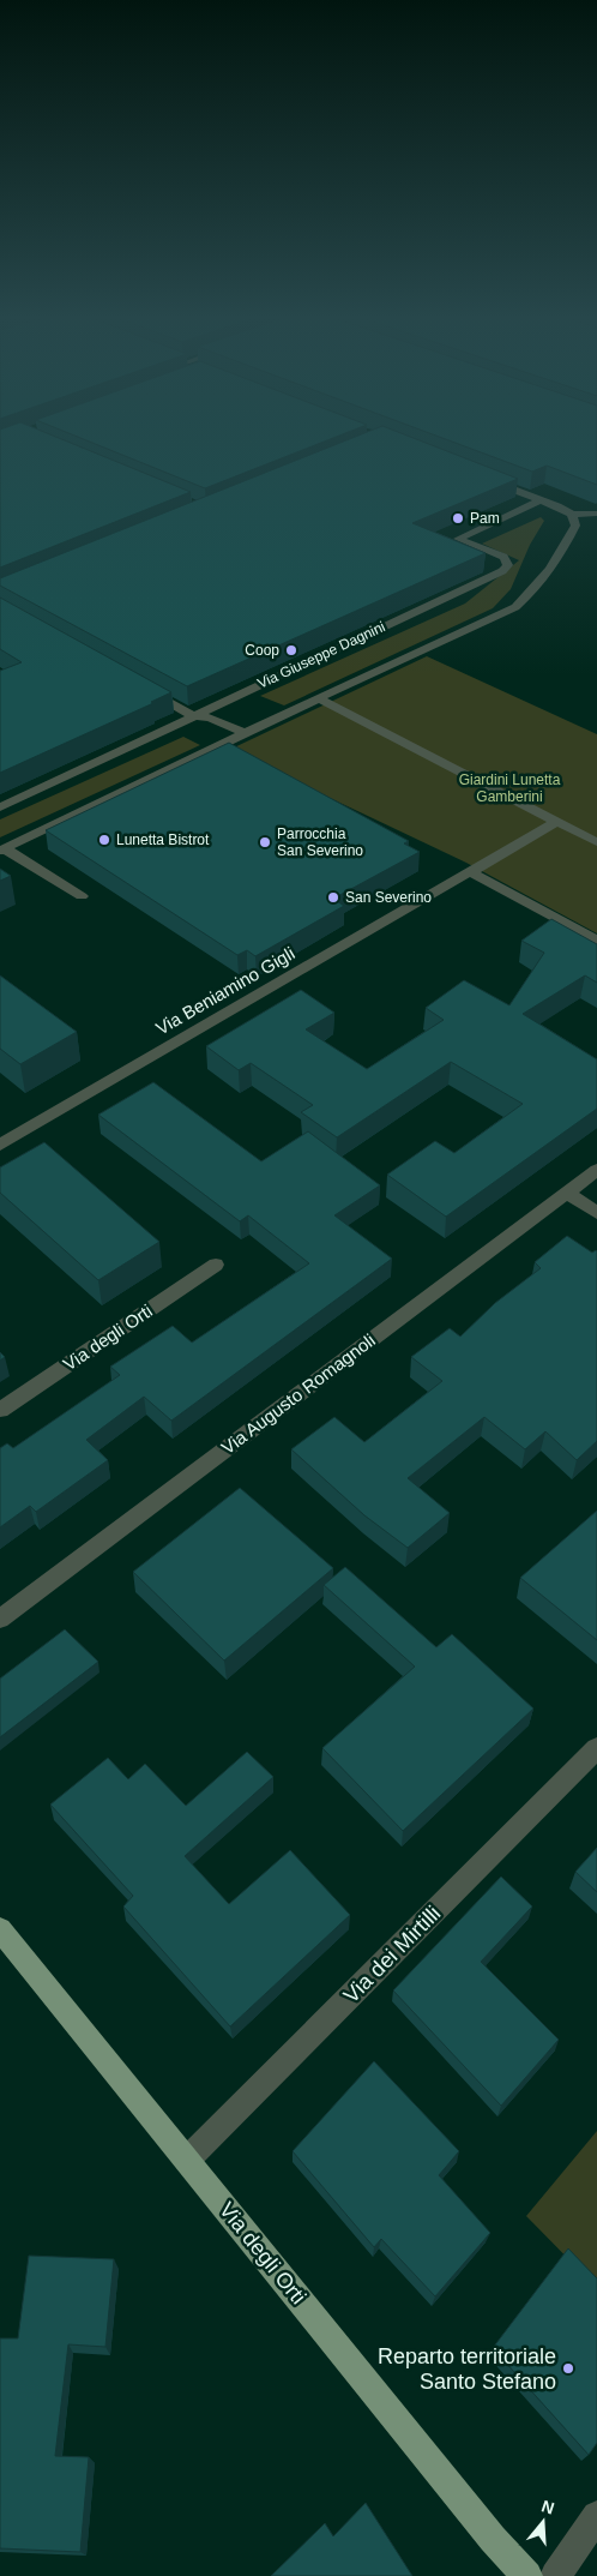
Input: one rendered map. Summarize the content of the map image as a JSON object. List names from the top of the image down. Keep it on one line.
{"streets":{"main road":["Via degli Orti"],"street":["Via Giuseppe Dagnini","Via Beniamino Gigli","Via Augusto Romagnoli","Via dei Mirtilli"]},"crossings":[["Via degli Orti","Via dei Mirtilli"]],"parks":["Giardini Lunetta Gamberini"],"places":["Pam","Coop","Lunetta Bistrot","Parrocchia San Severino","San Severino","Reparto territoriale Santo Stefano"],"north":"top"}
